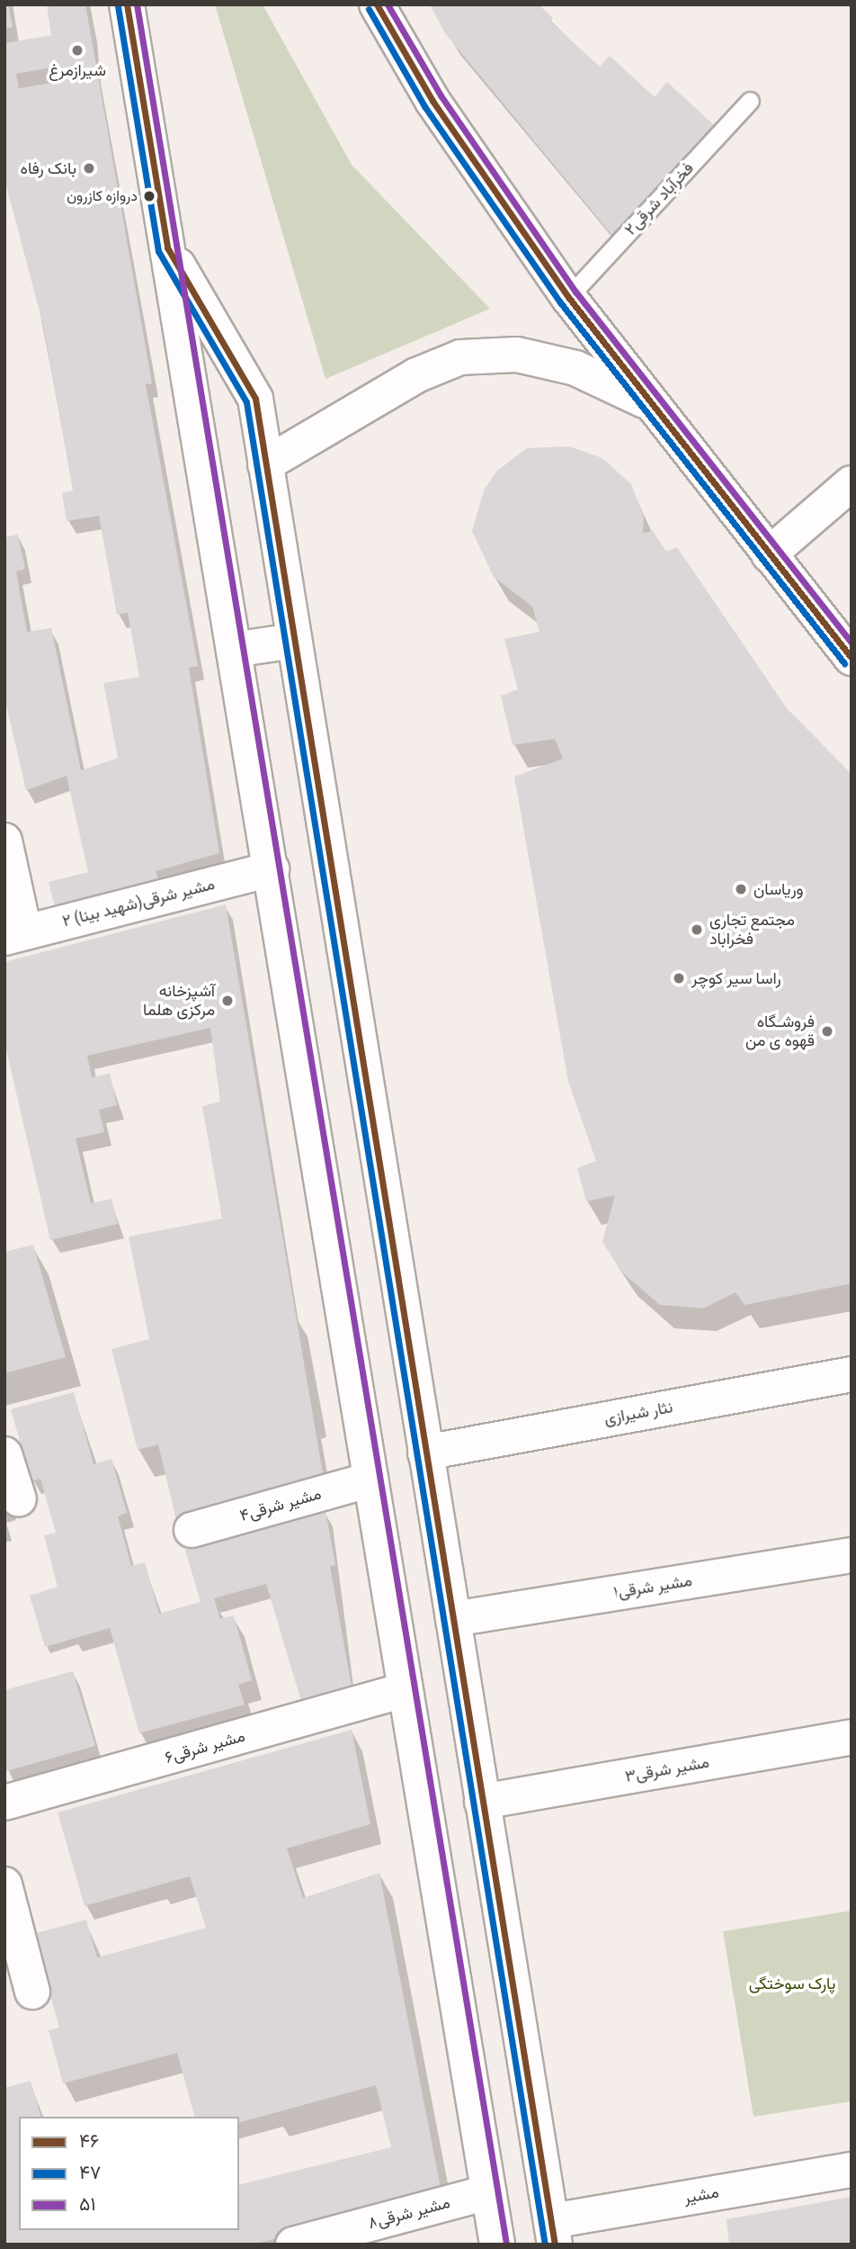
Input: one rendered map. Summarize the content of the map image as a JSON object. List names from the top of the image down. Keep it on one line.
{"streets":{"main road":["۲ مشیر شرقی(شهید بینا)","نثار شیرازی","۴مشیر شرقی","۱مشیر شرقی","۶مشیر شرقی","۳مشیر شرقی","مشیر","مشیر شرقی۸"],"lane":["۲فخرآباد شرقی"]},"parks":["پارک سوختگی"],"places":["شیرازمرغ","بانک رفاه","دروازه کازرون","وریاسان","مجتمع تجاری فخراباد","راسا سیر کوچر","آشپزخانه مرکزی هلما","فروشـگاه قهوه ی من"],"lines":["transit line ۴۶","transit line ۵۱","transit line ۴۷"],"legend":["۴۶","۴۷","۵۱"]}
